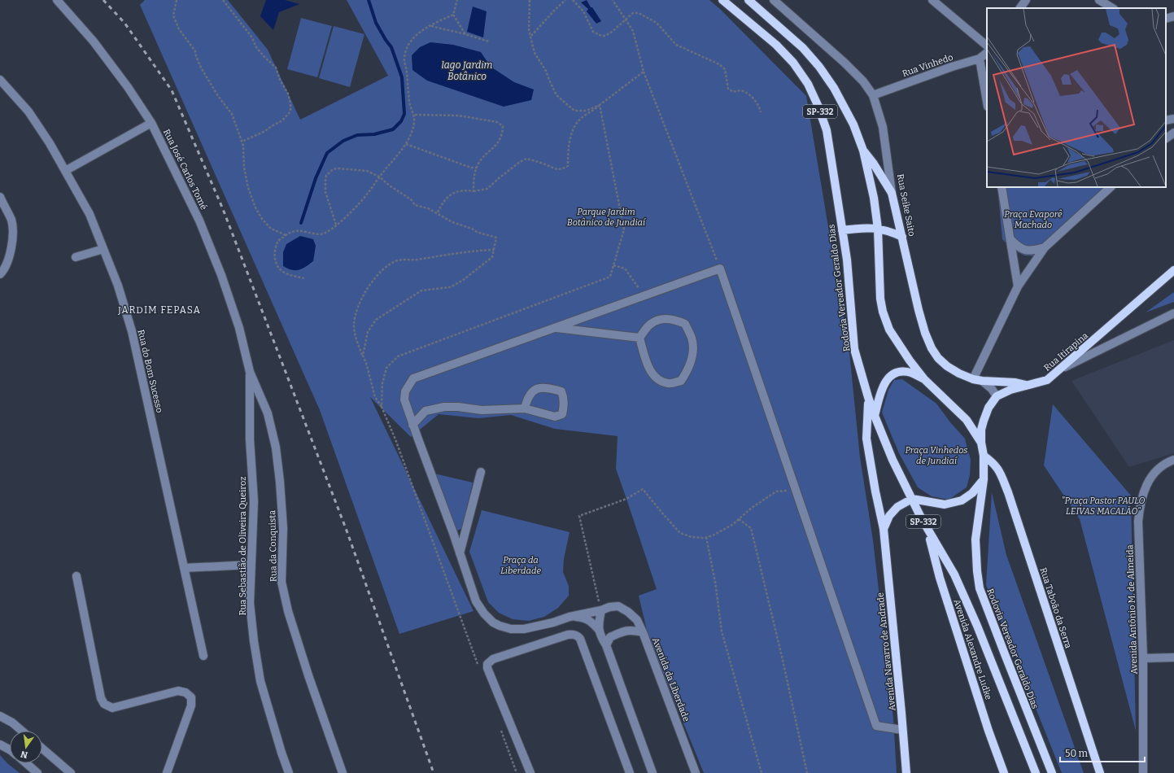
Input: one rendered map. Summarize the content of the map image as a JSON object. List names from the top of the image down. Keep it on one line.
{"streets":{"main road":["SP-332","Rua Seike Saito","Rodovia Vereador Geraldo Dias","Rua Itirapina","Rua Taboão da Serra","Avenida Alexandre Ludke","Avenida Navarro de Andrade"],"street":["Rua Vinhedo","Rua José Carlos Tomé","Rua do Bom Sucesso","Rua Sebastião de Oliveira Queiroz","Rua da Conquista","Avenida Antônio M. de Almeida","Avenida da Liberdade"]},"crossings":[["Rua Vinhedo","Rua Seike Saito"],["Rua José Carlos Tomé","Rua Sebastião de Oliveira Queiroz"],["Rua José Carlos Tomé","Rua da Conquista"],["Rua Seike Saito","Rua Itirapina"],["Rodovia Vereador Geraldo Dias","Rua Taboão da Serra"],["Rodovia Vereador Geraldo Dias","Avenida Alexandre Ludke"],["Rodovia Vereador Geraldo Dias","Avenida Navarro de Andrade"],["Rua Sebastião de Oliveira Queiroz","Rua da Conquista"]],"districts":["JARDIM FEPASA"],"water":["lago Jardim Botânico"],"parks":["Parque Jardim Botânico de Jundiaí","Praça Evaporê Machado","Praça Vinhedos de Jundiaí","\"Praça Pastor PAULO LEIVAS MACALÃO\"","Praça da Liberdade"],"scale_bar":"50 m","north":"bottom"}
